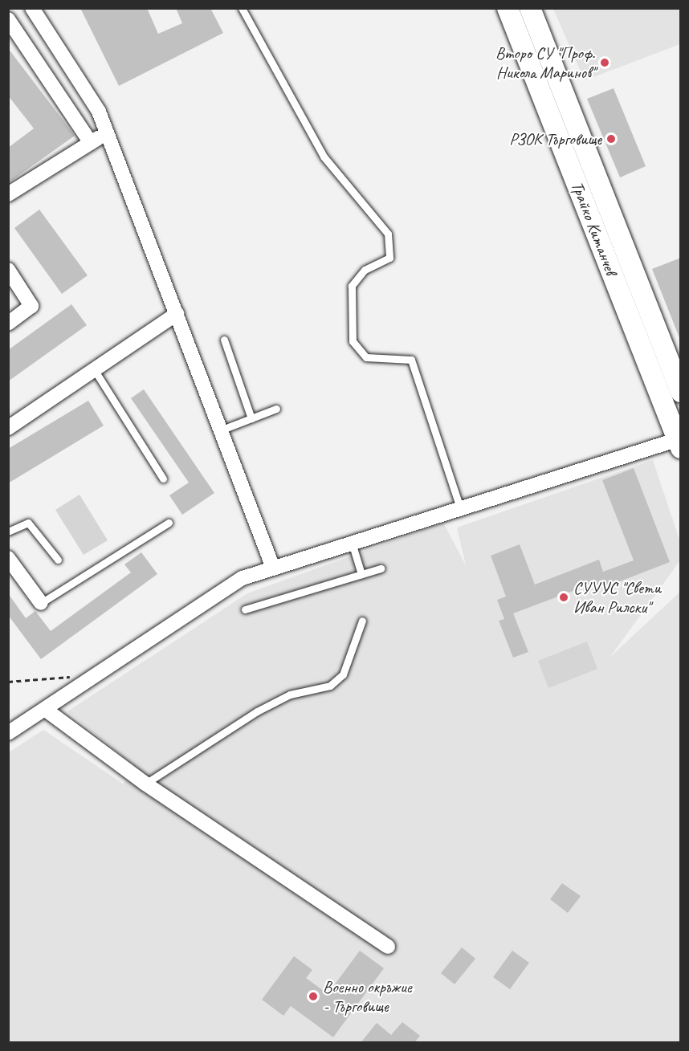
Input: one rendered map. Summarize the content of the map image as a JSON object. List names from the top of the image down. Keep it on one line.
{"streets":{"street":["Трайко Китанчев"]},"places":["Второ СУ \"Проф. Никола Маринов\"","РЗОК Търговище","СУУУС \"Свети Иван Рилски\"","Военно окръжие - Търговище"]}
